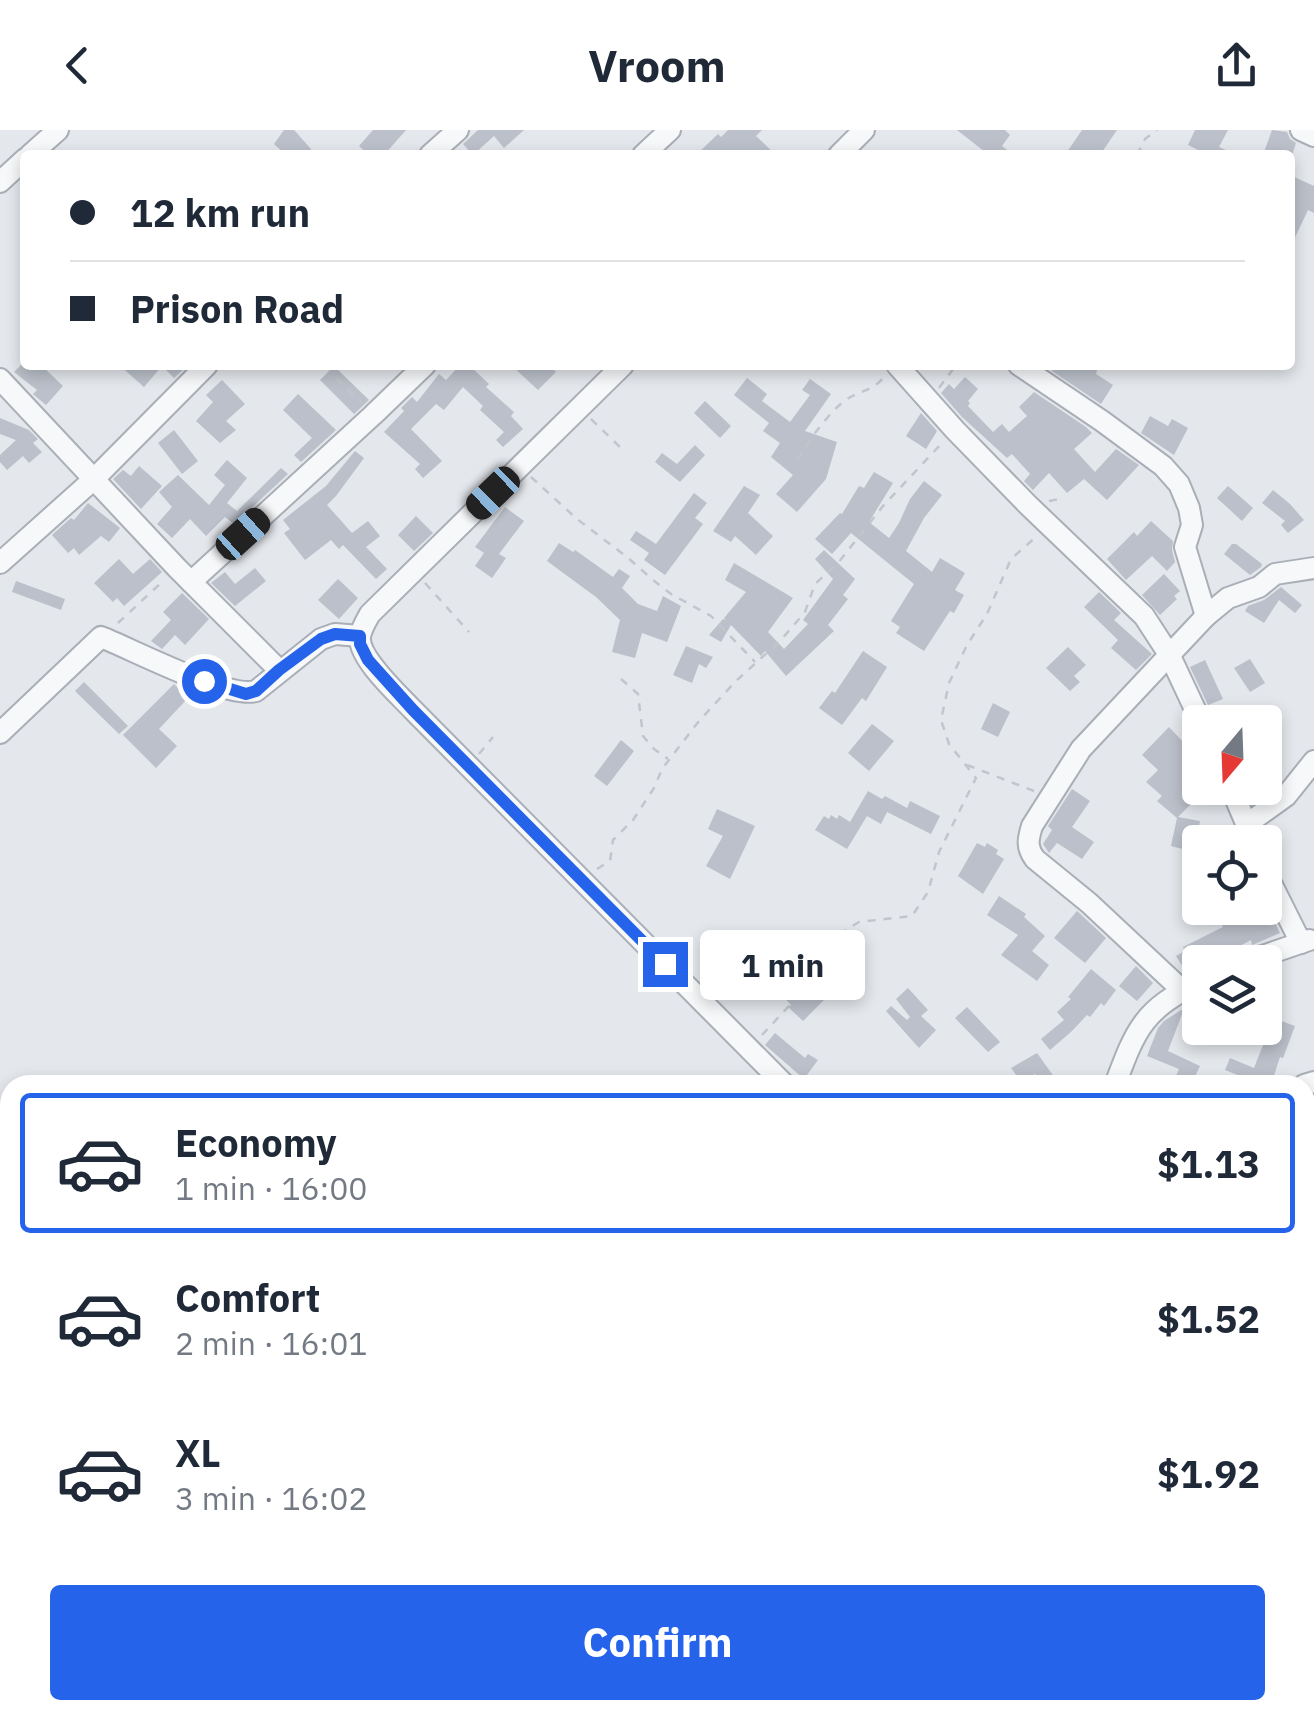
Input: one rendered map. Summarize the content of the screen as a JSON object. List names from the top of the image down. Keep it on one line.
{"north":"bottom","page":{"header":"Vroom","banner":["12 km run","Prison Road"],"bubble":"1 min","list":[{"name":"Economy","note":"1 min · 16:00","value":"$1.13"},{"name":"Comfort","note":"2 min · 16:01","value":"$1.52"},{"name":"XL","note":"3 min · 16:02","value":"$1.92"}],"buttons":"Confirm"}}
